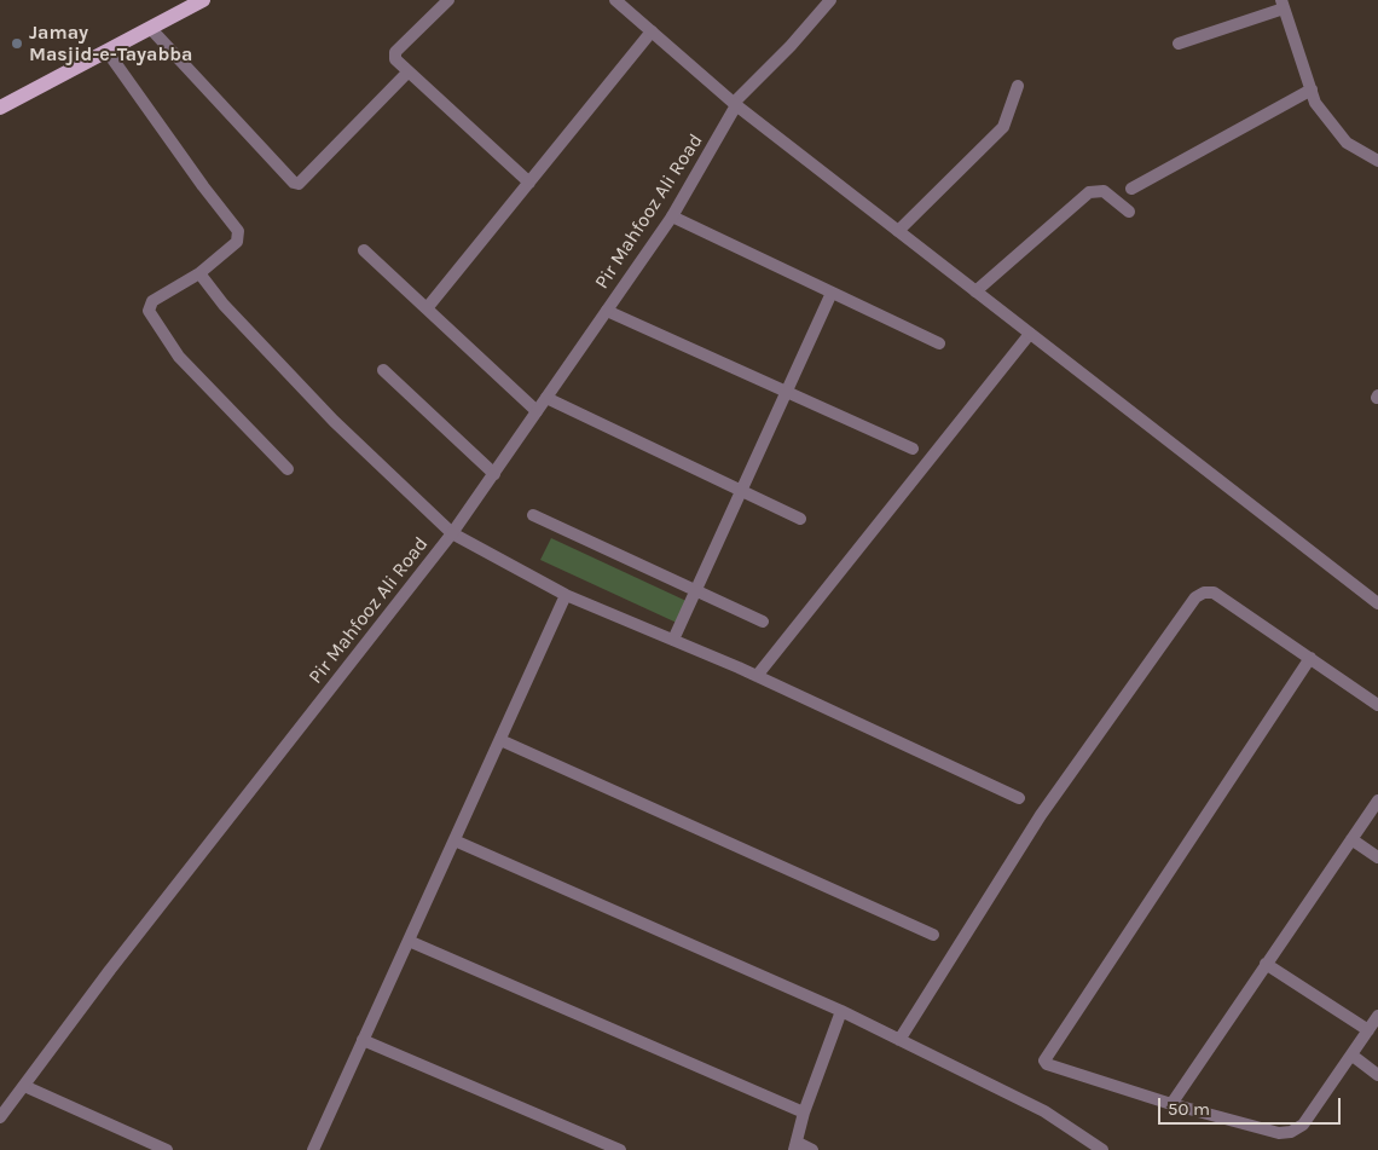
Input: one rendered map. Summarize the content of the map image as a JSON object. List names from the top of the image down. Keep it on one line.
{"streets":{"street":["Pir Mahfooz Ali Road"]},"places":["Jamay Masjid-e-Tayabba"],"scale_bar":"50 m"}
